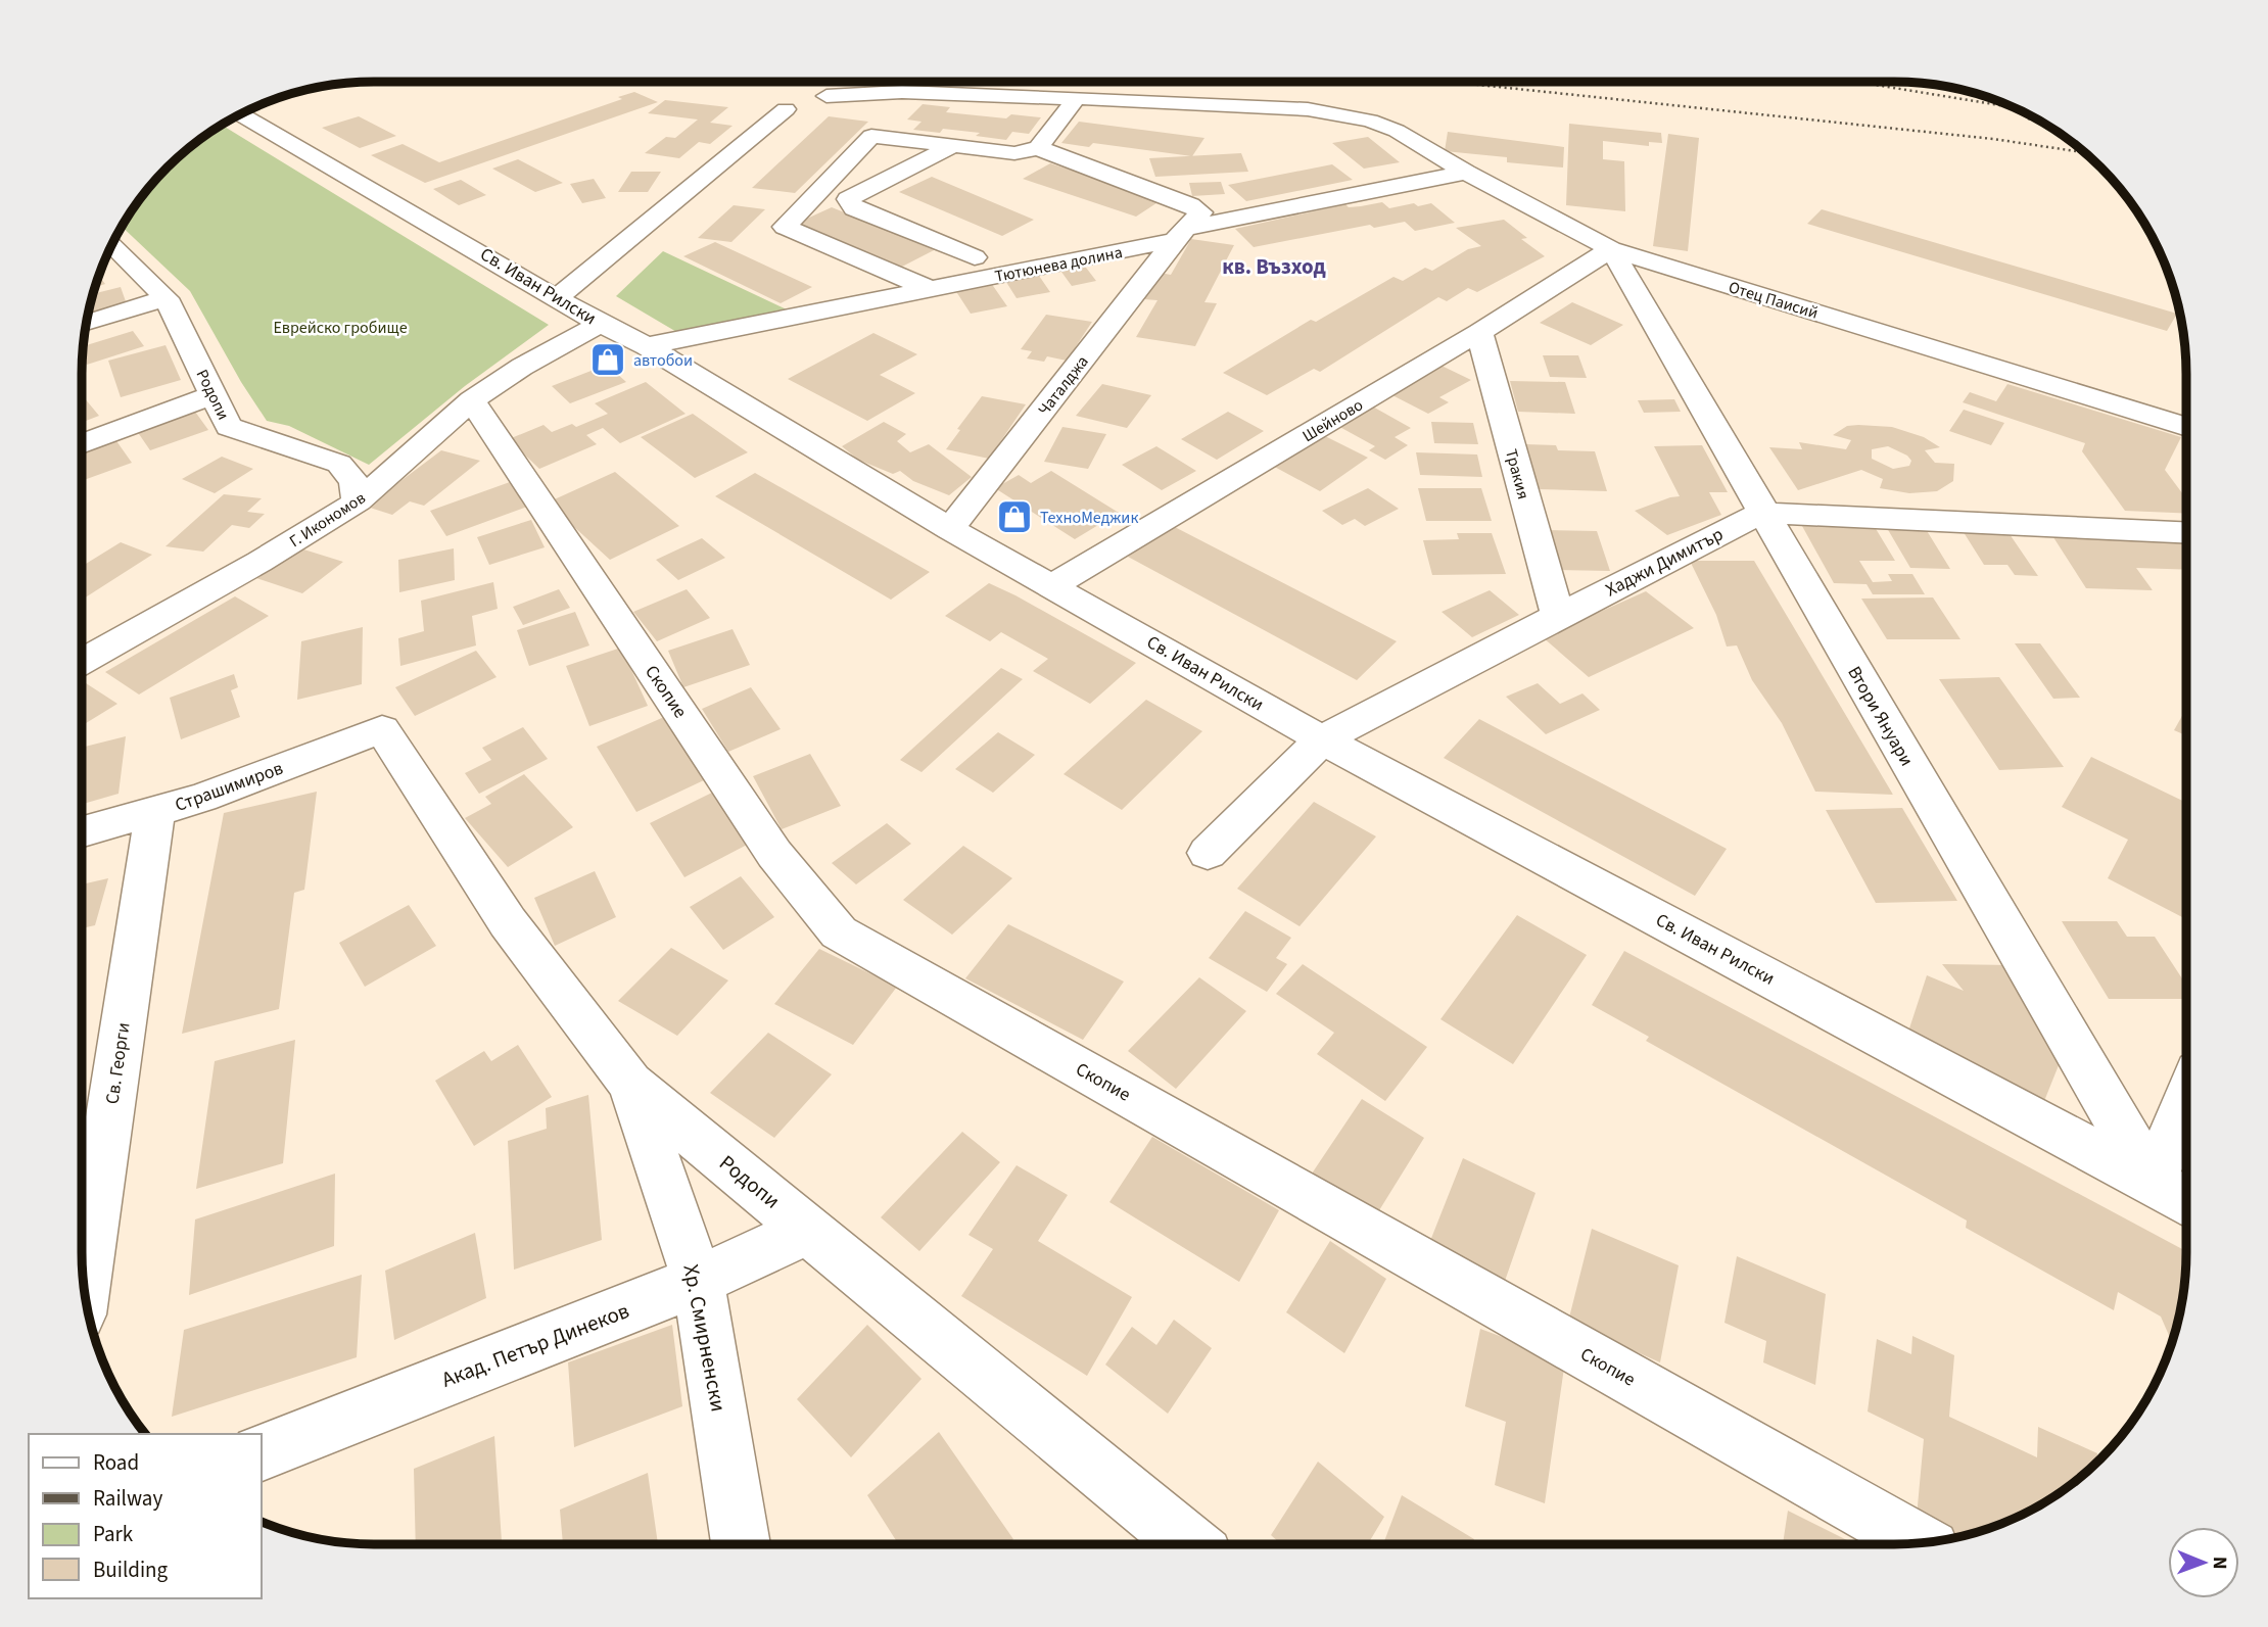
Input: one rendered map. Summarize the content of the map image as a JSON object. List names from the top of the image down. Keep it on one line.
{"streets":{"street":["Тютюнева долина","Св. Иван Рилски","Отец Паисий","Чаталджа","Родопи","Шейново","Тракия","Г. Икономов","Хаджи Димитър","Скопие","Втори Януари","Страшимиров","Св. Георги","Хр. Смирненски","Акад. Петър Динеков"]},"crossings":[["Тютюнева долина","Св. Иван Рилски"],["Тютюнева долина","Отец Паисий"],["Тютюнева долина","Чаталджа"],["Св. Иван Рилски","Отец Паисий"],["Св. Иван Рилски","Чаталджа"],["Св. Иван Рилски","Шейново"],["Св. Иван Рилски","Г. Икономов"],["Св. Иван Рилски","Хаджи Димитър"],["Св. Иван Рилски","Втори Януари"],["Отец Паисий","Шейново"],["Отец Паисий","Втори Януари"],["Родопи","Г. Икономов"],["Родопи","Страшимиров"],["Родопи","Хр. Смирненски"],["Родопи","Акад. Петър Динеков"],["Шейново","Тракия"],["Шейново","Втори Януари"],["Тракия","Хаджи Димитър"],["Г. Икономов","Скопие"],["Хаджи Димитър","Втори Януари"],["Страшимиров","Св. Георги"],["Хр. Смирненски","Акад. Петър Динеков"]],"districts":["кв. Възход"],"parks":["Еврейско гробище"],"places":{"shop":["автобои","ТехноМеджик"]},"legend":["Road","Railway","Park","Building"],"north":"right"}
